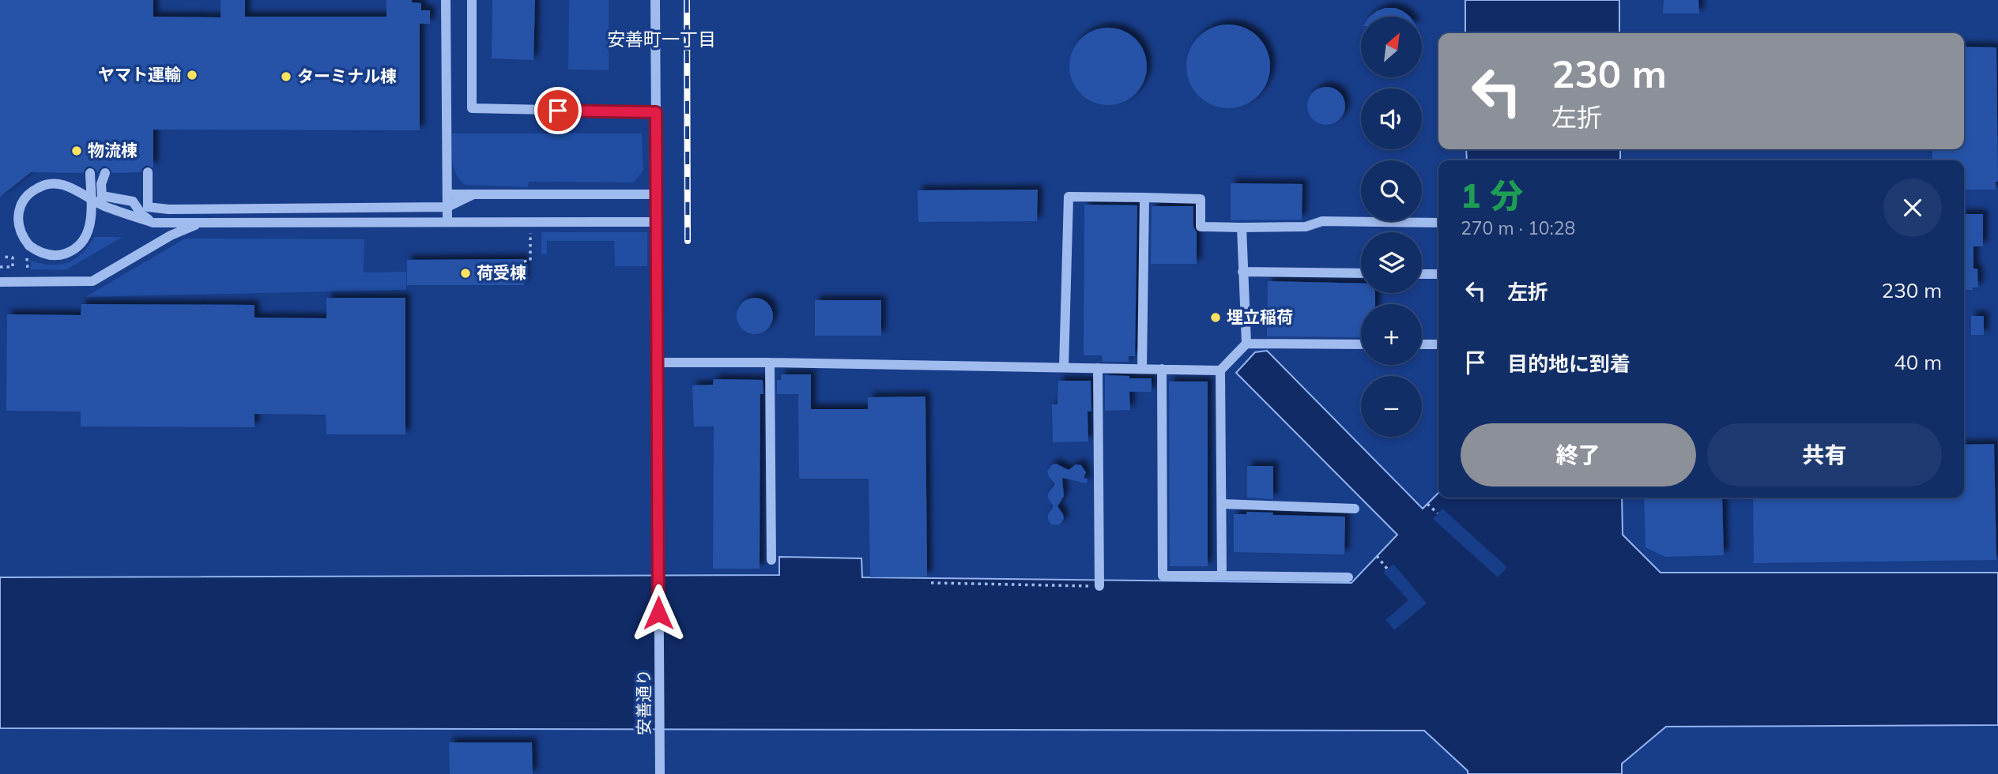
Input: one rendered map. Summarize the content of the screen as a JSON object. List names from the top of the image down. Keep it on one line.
{"streets":{"street":["安善通り"]},"districts":["安善町一丁目"],"places":["ヤマト運輸","ターミナル棟","物流棟","荷受棟","埋立稲荷"],"north":"top right","page":{"map_buttons":["+","−"],"turn":["230 m","左折"],"heading":["1 分","270 m · 10:28"],"list":[{"name":"左折","value":"230 m"},{"name":"目的地に到着","value":"40 m"}],"buttons":["終了","共有"]}}
